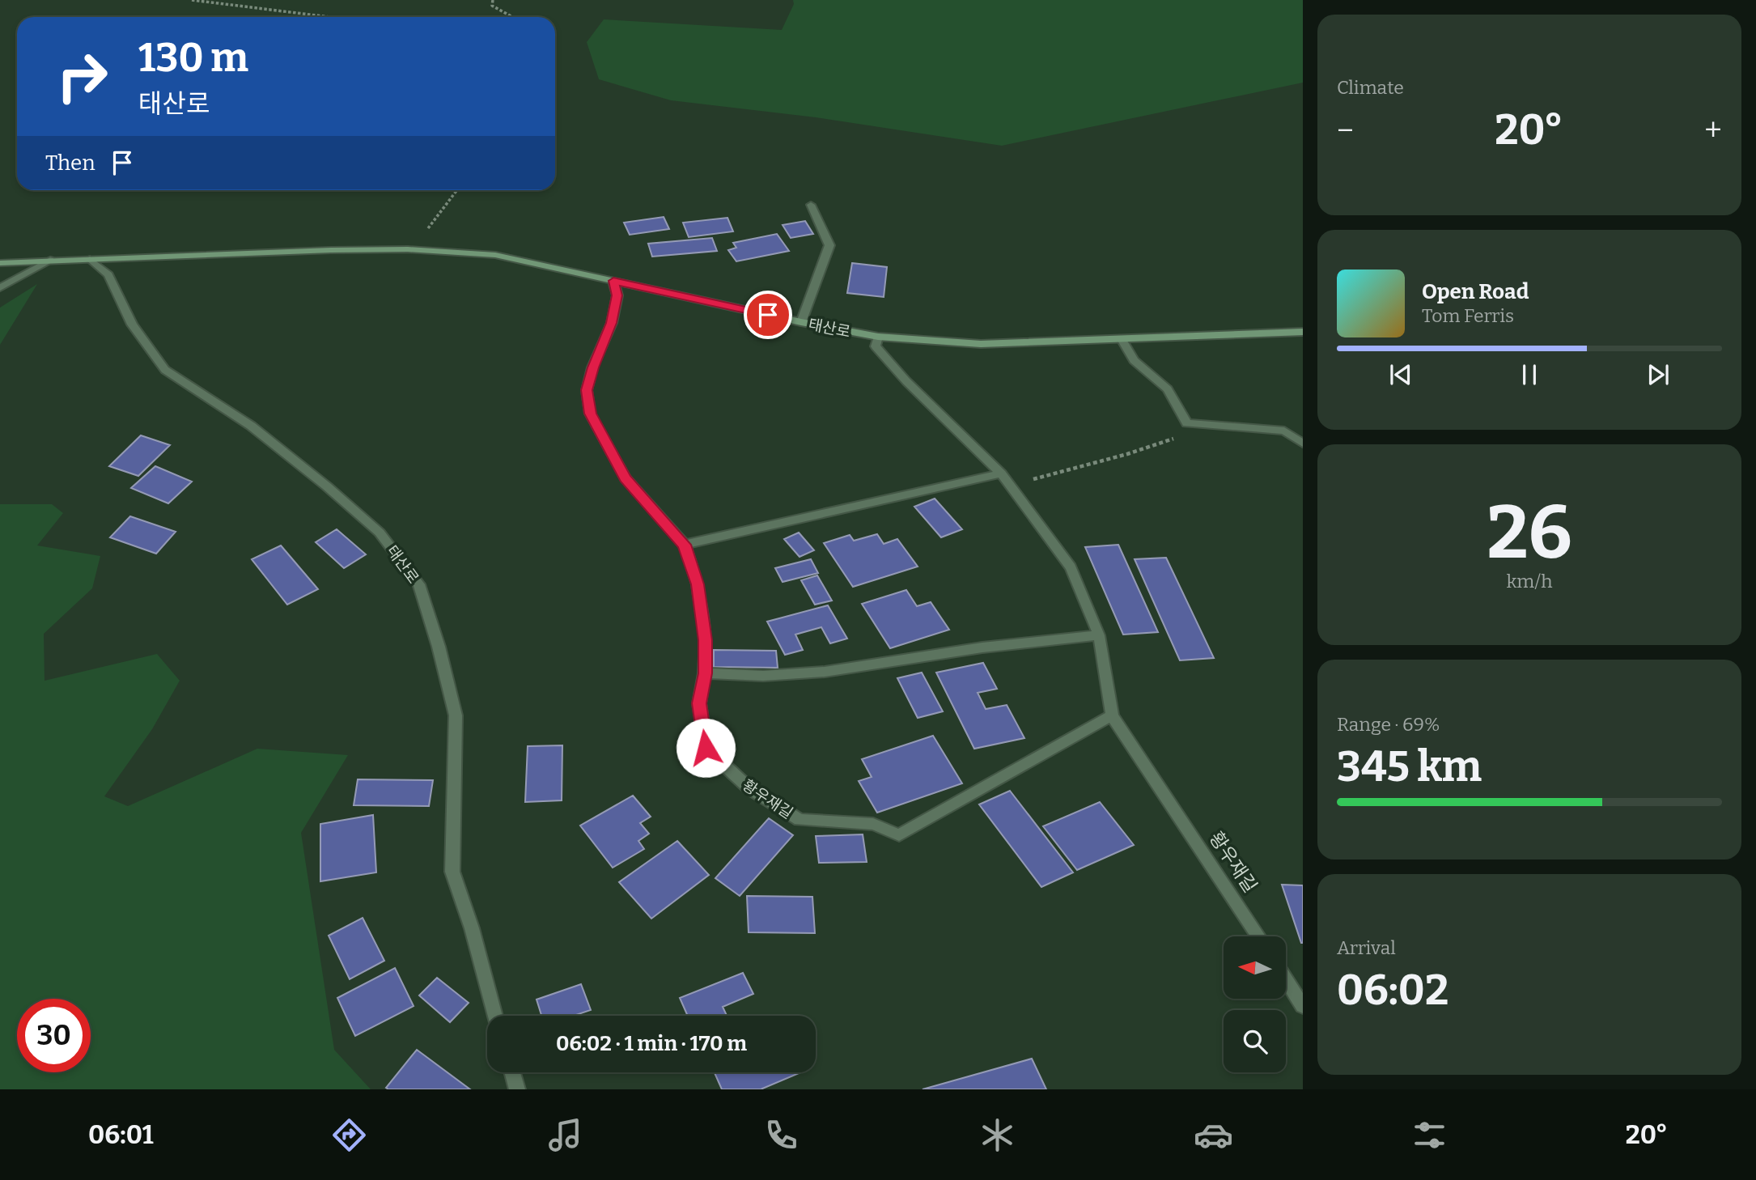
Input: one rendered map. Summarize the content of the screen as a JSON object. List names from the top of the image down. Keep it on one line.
{"streets":{"street":["태산로","황우재길"]},"crossings":[["태산로","황우재길"]],"north":"left","page":{"tile":["Climate",["26","km/h"],["Range · 69%","345 km"],["Arrival","06:02"]],"turn":["130 m","태산로"],"heat":["−","20°","+"],"then":"Then","song":["Open Road","Tom Ferris"],"limit":"30","trip":"06:02 · 1 min · 170 m","tabs":["06:01","20°"]}}
